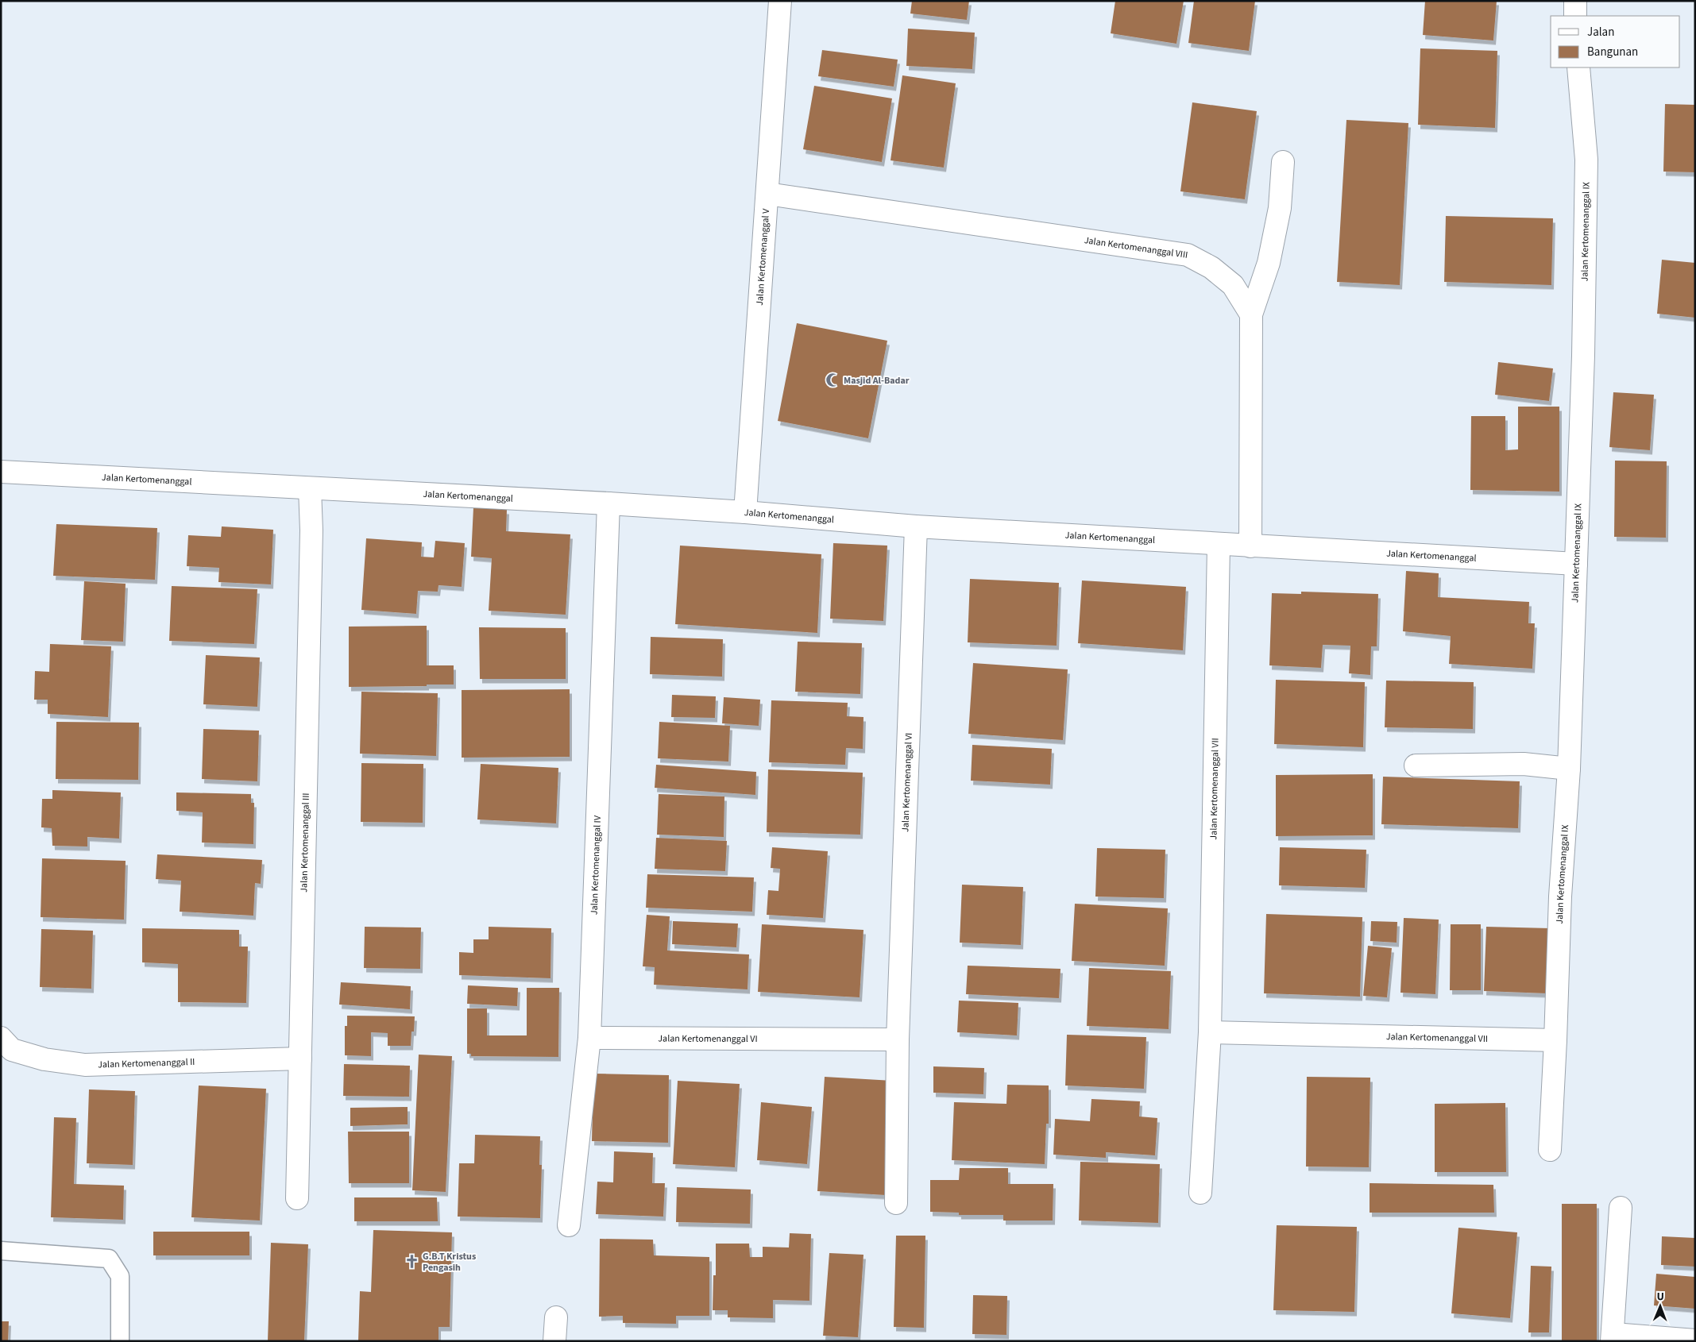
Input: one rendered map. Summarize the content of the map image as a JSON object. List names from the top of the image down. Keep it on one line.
{"streets":{"street":["Jalan Kertomenanggal IX","Jalan Kertomenanggal VIII","Jalan Kertomenanggal V","Jalan Kertomenanggal","Jalan Kertomenanggal VI","Jalan Kertomenanggal VII","Jalan Kertomenanggal III","Jalan Kertomenanggal IV","Jalan Kertomenanggal II"]},"crossings":[["Jalan Kertomenanggal IX","Jalan Kertomenanggal"],["Jalan Kertomenanggal IX","Jalan Kertomenanggal VII"],["Jalan Kertomenanggal VIII","Jalan Kertomenanggal V"],["Jalan Kertomenanggal V","Jalan Kertomenanggal"],["Jalan Kertomenanggal","Jalan Kertomenanggal VI"],["Jalan Kertomenanggal","Jalan Kertomenanggal VII"],["Jalan Kertomenanggal","Jalan Kertomenanggal III"],["Jalan Kertomenanggal","Jalan Kertomenanggal IV"],["Jalan Kertomenanggal VI","Jalan Kertomenanggal IV"],["Jalan Kertomenanggal III","Jalan Kertomenanggal II"]],"places":{"mosque":["Masjid Al-Badar"],"church":["G.B.T Kristus Pengasih"]},"legend":["Jalan","Bangunan"],"north":"top"}
